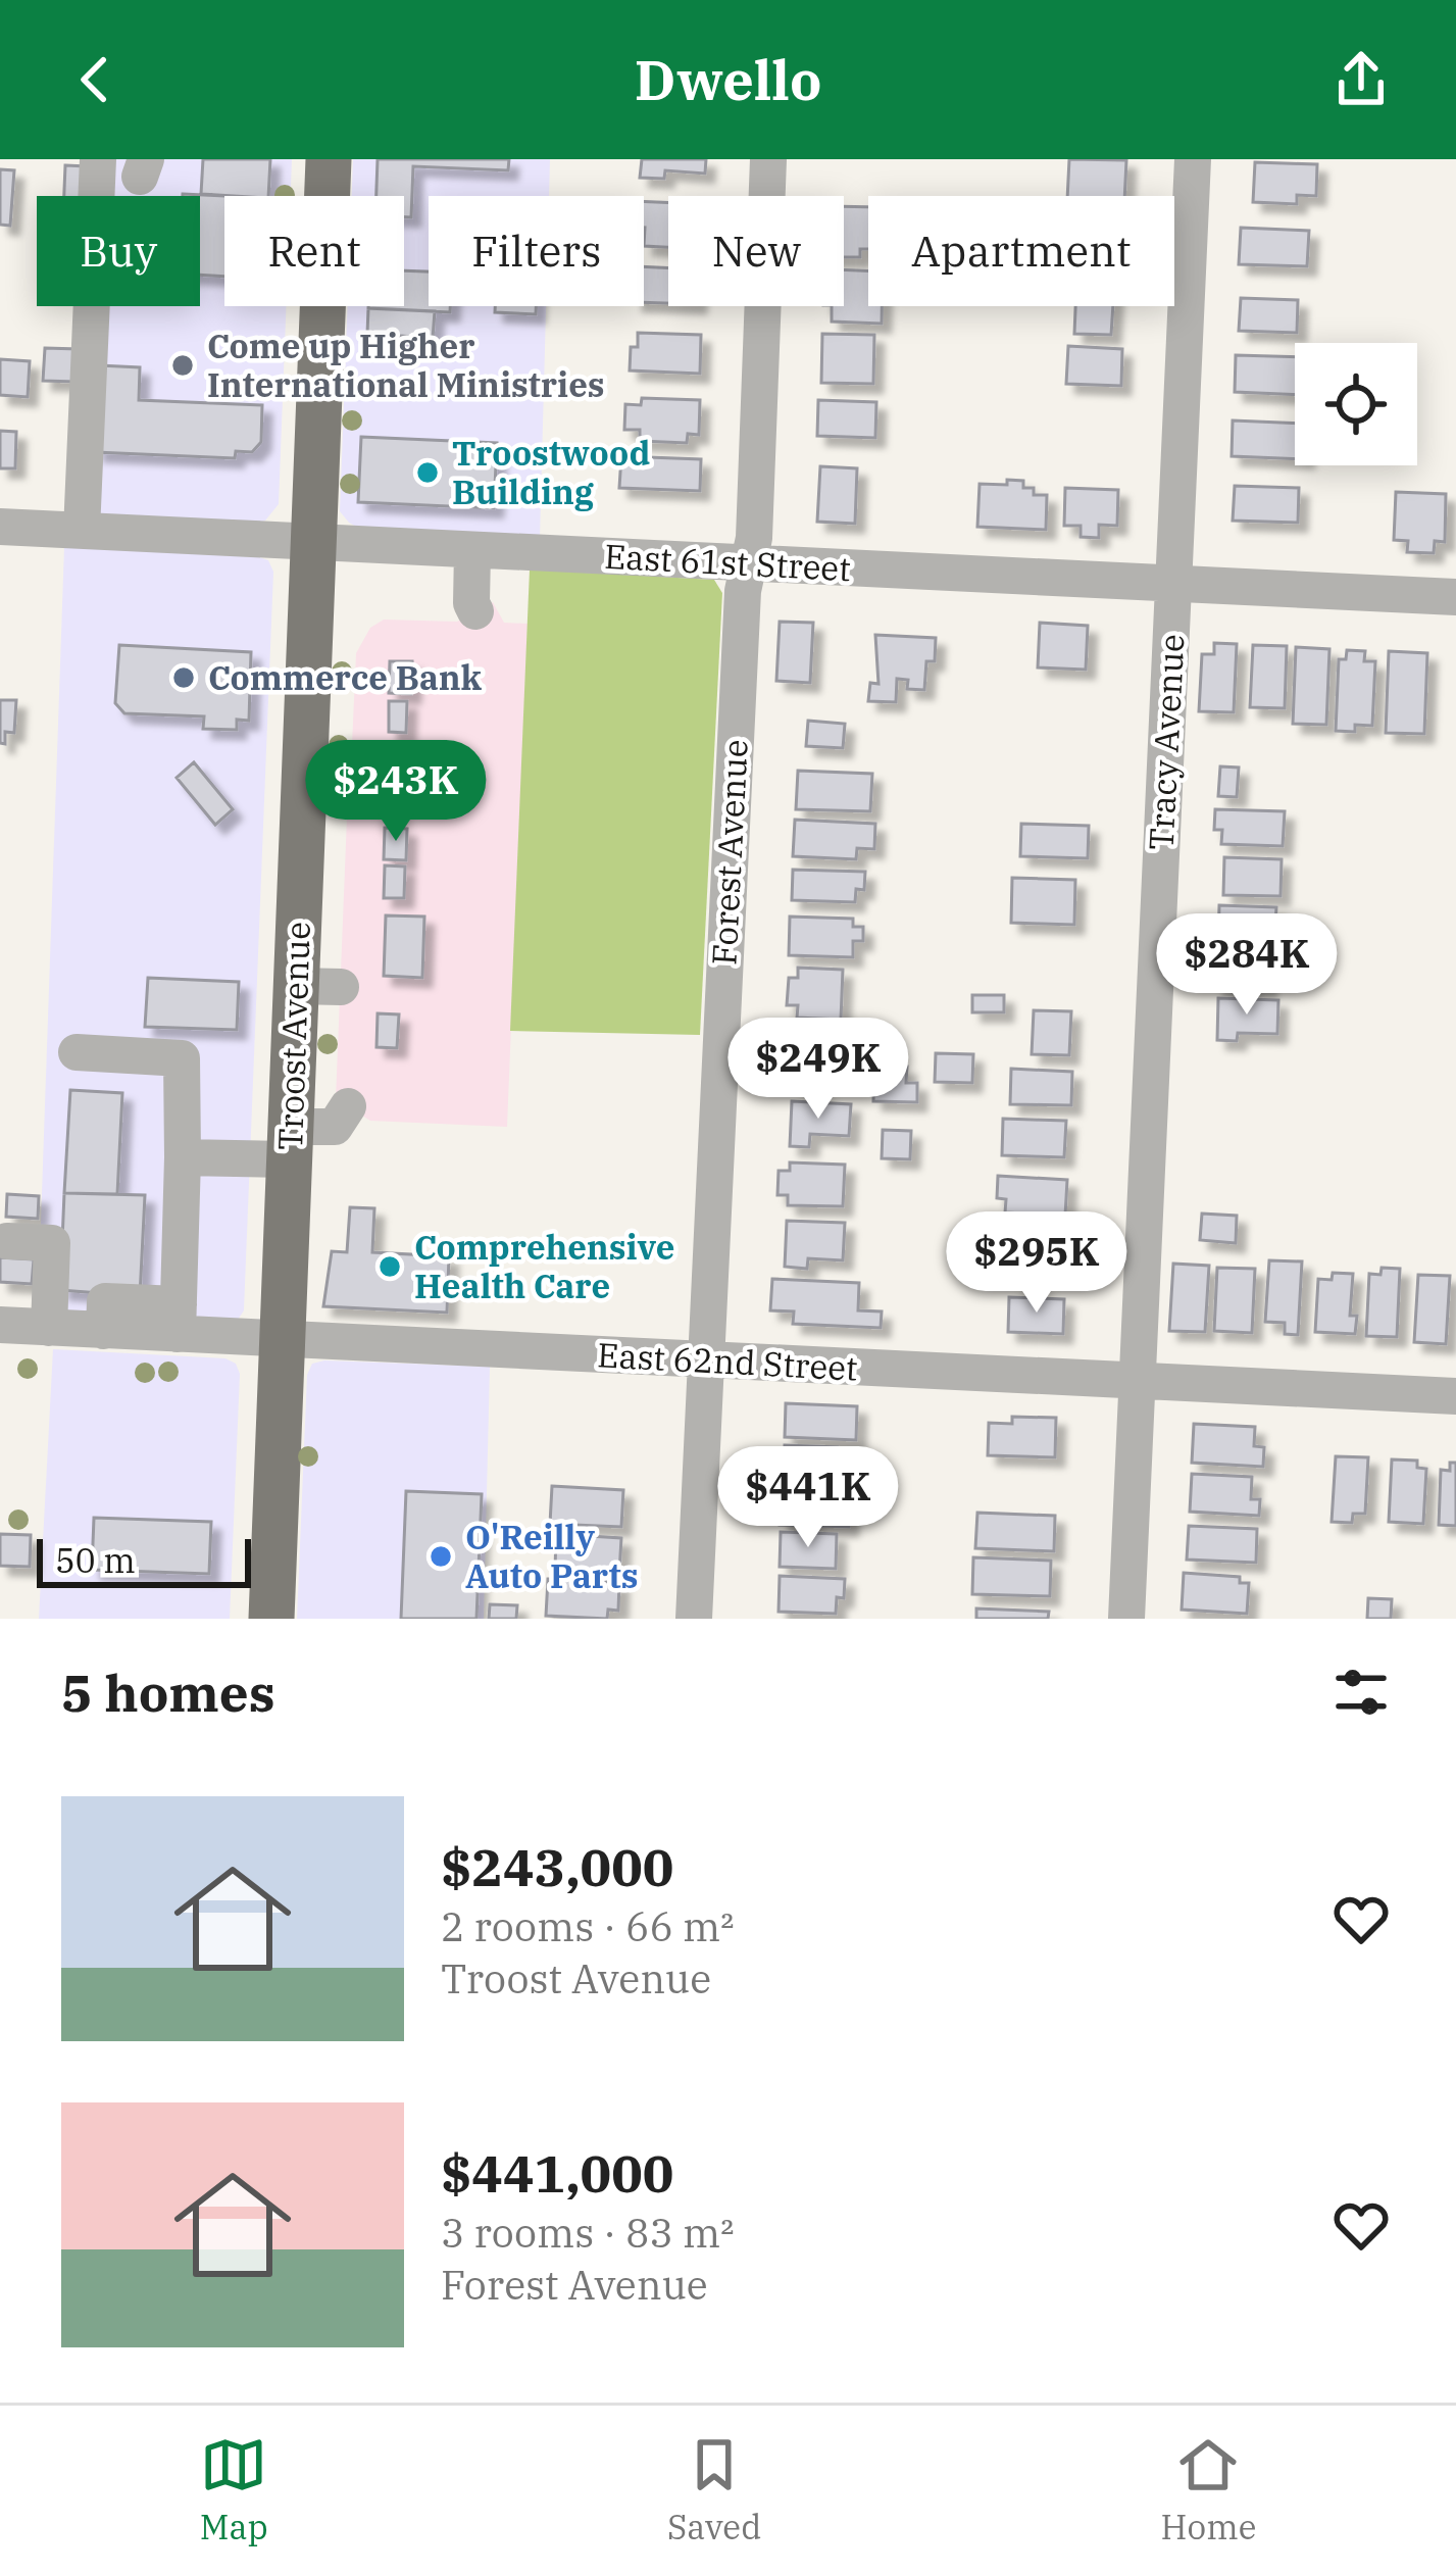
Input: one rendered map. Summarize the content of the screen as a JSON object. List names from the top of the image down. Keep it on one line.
{"streets":{"main road":["Troost Avenue"],"street":["East 61st Street","Tracy Avenue","Forest Avenue","East 62nd Street"]},"crossings":[["East 61st Street","Tracy Avenue"],["East 61st Street","Forest Avenue"],["East 61st Street","Troost Avenue"],["Tracy Avenue","East 62nd Street"],["Forest Avenue","East 62nd Street"],["Troost Avenue","East 62nd Street"]],"places":["Come up Higher International Ministries","Troostwood Building","Commerce Bank","Comprehensive Health Care","O'Reilly Auto Parts"],"scale_bar":"50 m","page":{"header":"Dwello","chip":["Buy","Rent","Filters","New","Apartment"],"price":["$243K","$284K","$249K","$295K","$441K"],"scale":"50 m","heading":"5 homes","list":[{"name":"$243,000","note":"2 rooms · 66 m² · Troost Avenue"},{"name":"$441,000","note":"3 rooms · 83 m² · Forest Avenue"}],"tabs":["Map","Saved","Home"]}}
